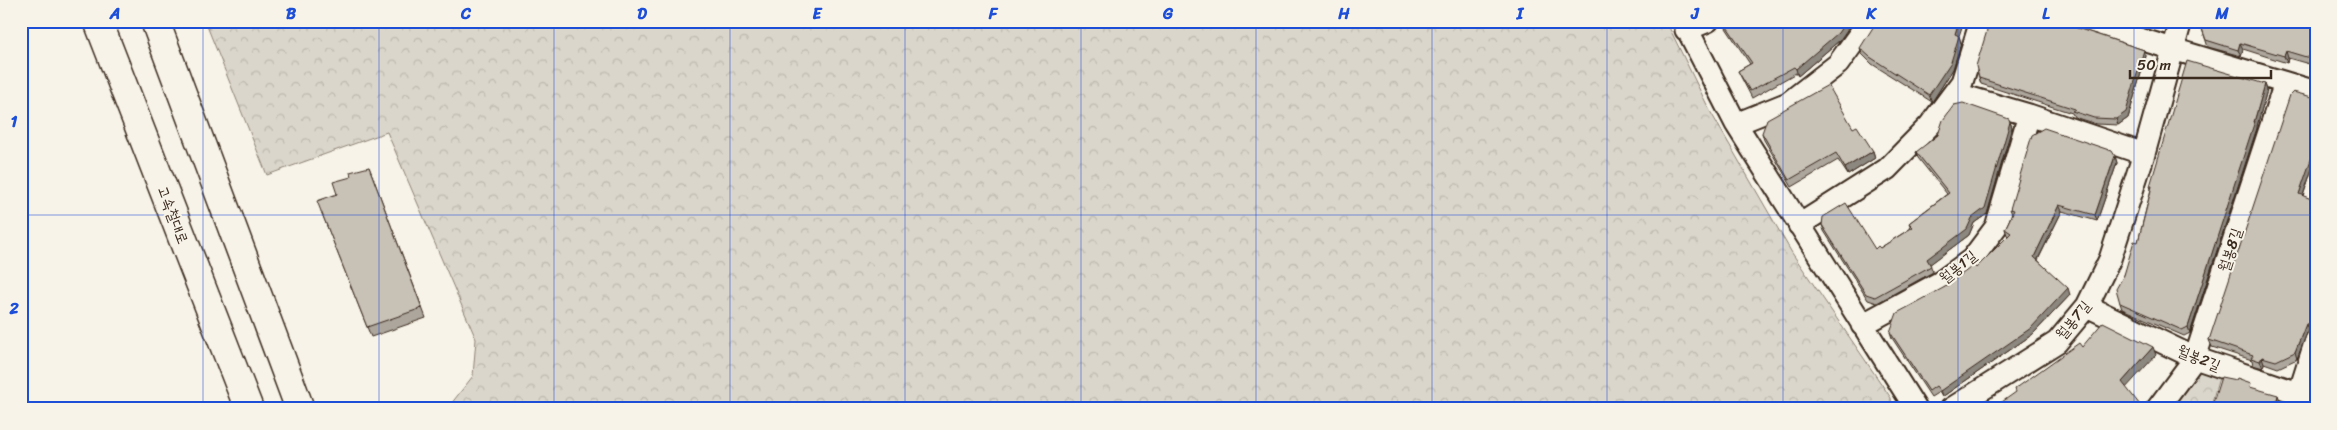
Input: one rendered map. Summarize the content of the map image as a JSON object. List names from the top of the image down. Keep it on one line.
{"streets":{"main road":["고속철대로"],"street":["월봉8길","월봉1길","월봉7길","월봉2길"]},"crossings":[["월봉8길","월봉2길"],["월봉7길","월봉2길"]],"scale_bar":"50 m","grid":{"columns":["A","B","C","D","E","F","G","H","I","J","K","L","M"],"rows":["1","2"]}}
